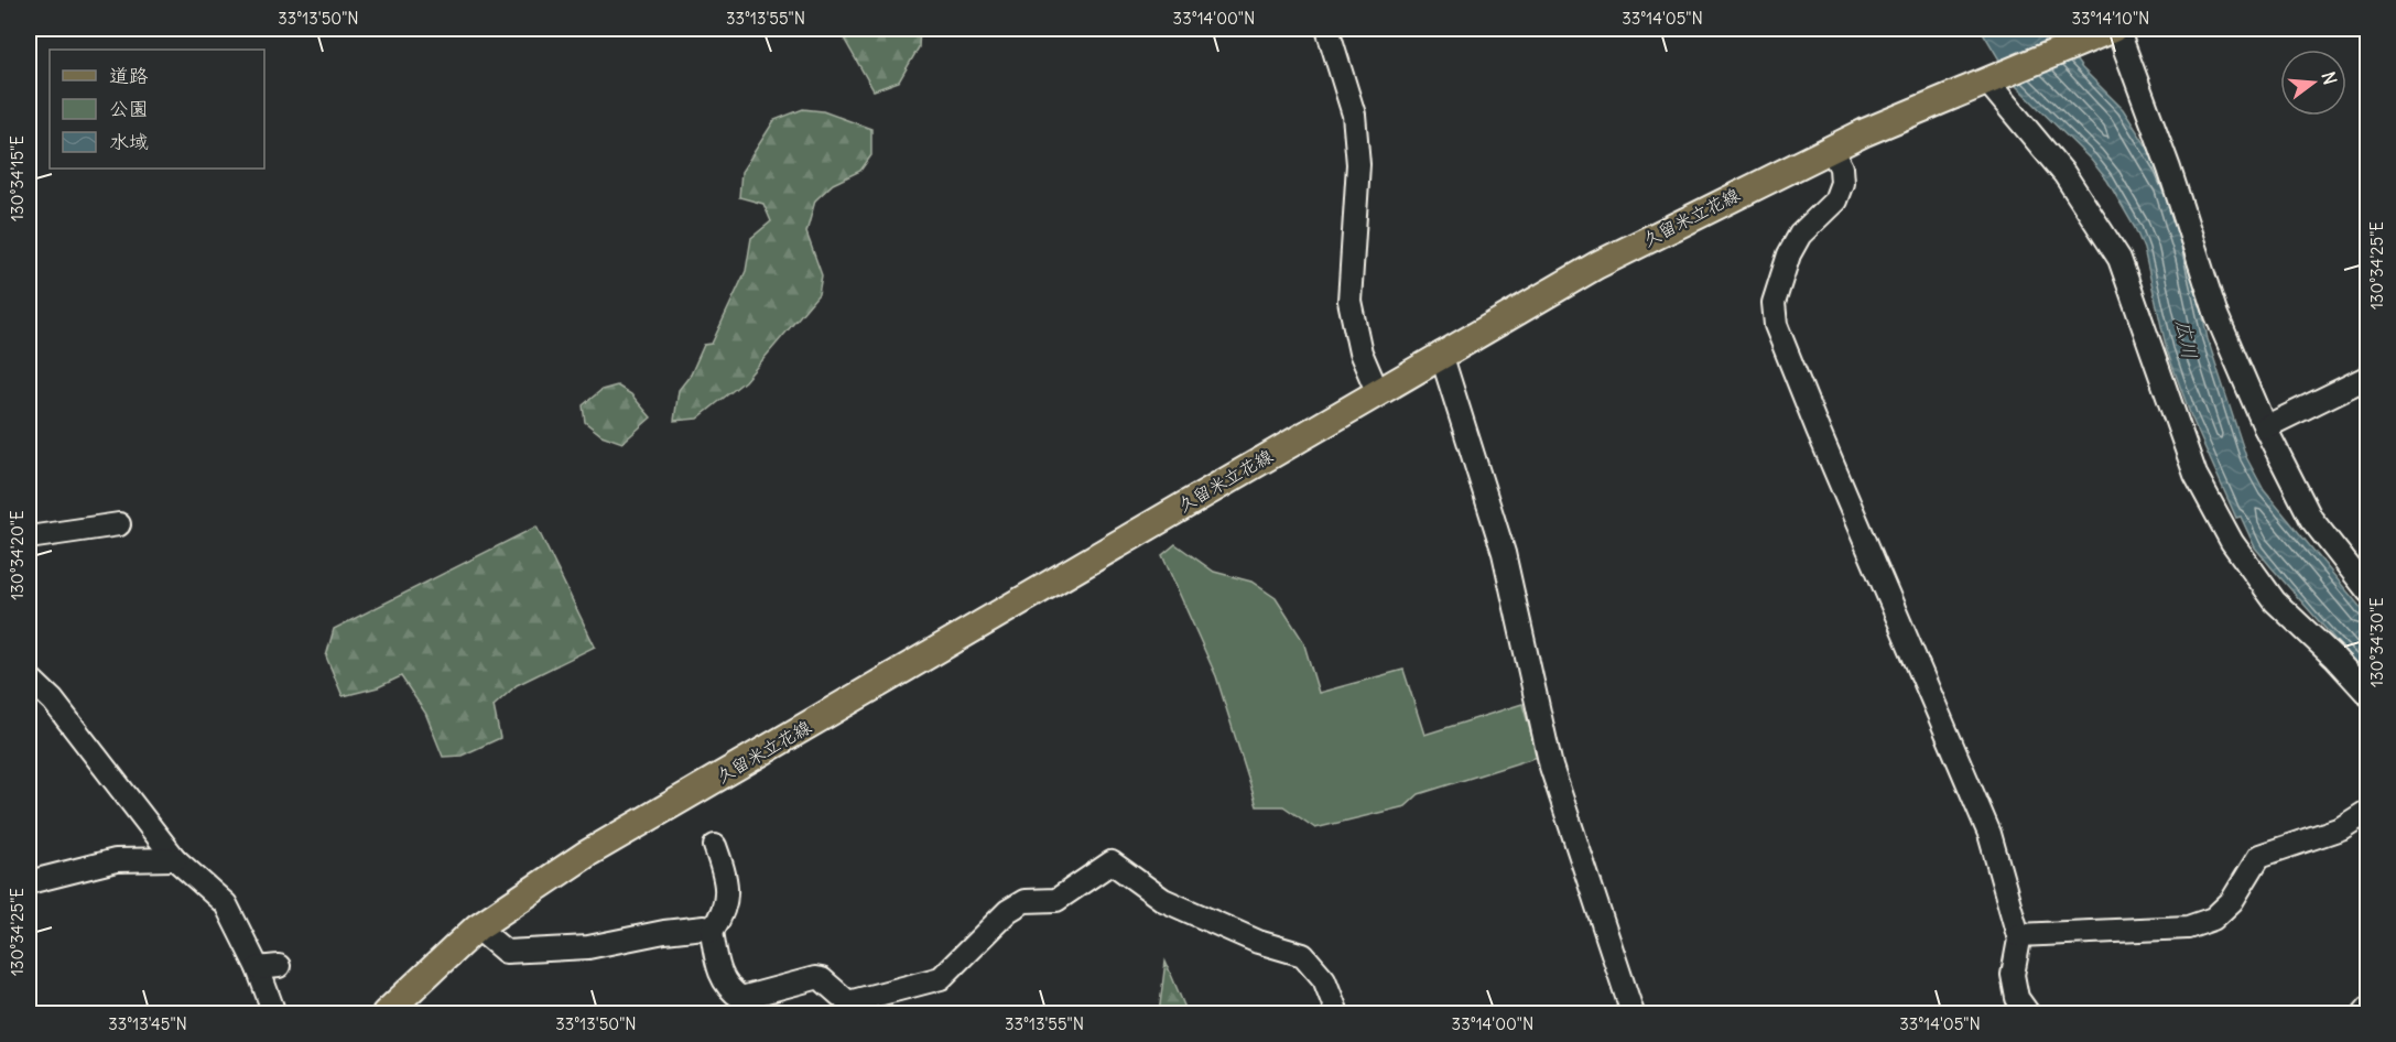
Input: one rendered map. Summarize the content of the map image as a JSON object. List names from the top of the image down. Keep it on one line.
{"streets":{"main road":["久留米立花線"]},"water":["広川"],"legend":["道路","公園","水域"],"north":"right","coordinates":["33°13'50\"N","33°13'55\"N","33°14'00\"N","33°14'05\"N","33°14'10\"N","130°34'15\"E","130°34'25\"E","130°34'20\"E","130°34'30\"E","33°13'45\"N"]}
